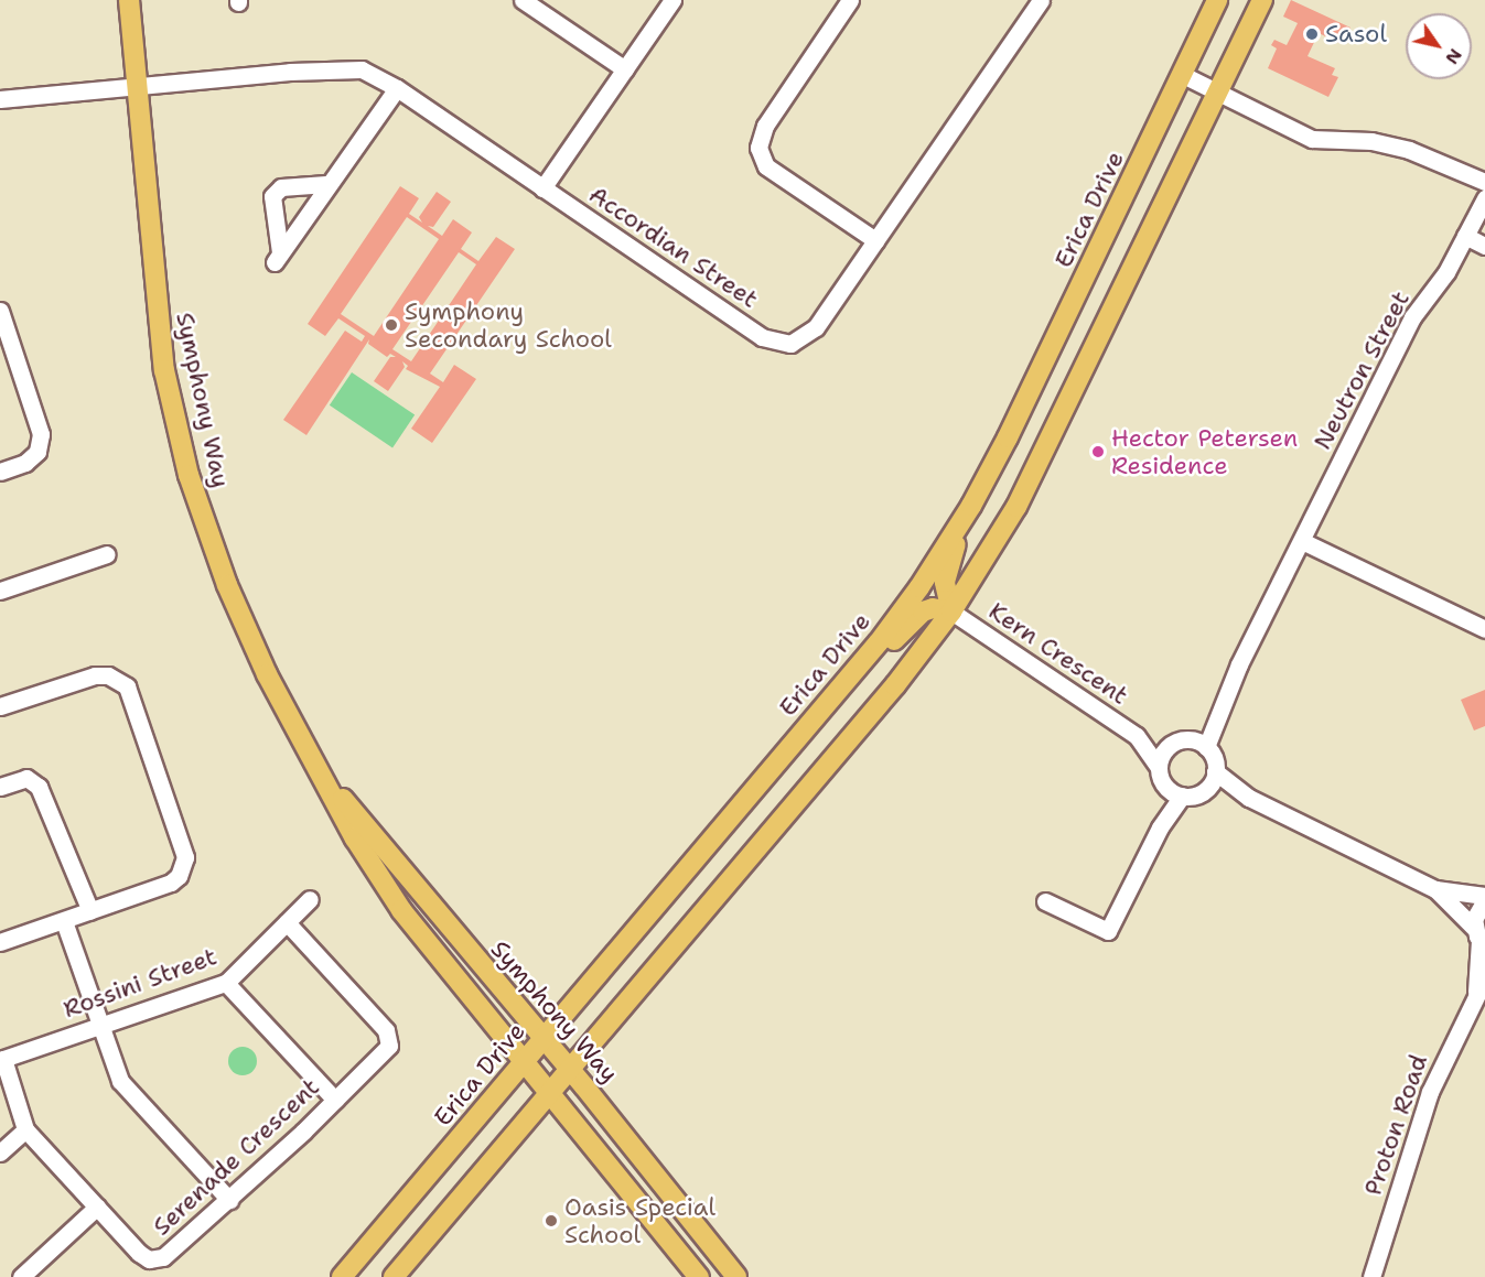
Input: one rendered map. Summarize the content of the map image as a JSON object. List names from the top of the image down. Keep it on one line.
{"streets":{"main road":["Erica Drive","Symphony Way"],"street":["Accordian Street","Neutron Street","Kern Crescent","Rossini Street","Proton Road","Serenade Crescent"]},"crossings":[["Erica Drive","Symphony Way"],["Accordian Street","Symphony Way"],["Neutron Street","Kern Crescent"],["Rossini Street","Serenade Crescent"]],"places":["Sasol","Symphony Secondary School","Hector Petersen Residence","Oasis Special School"],"north":"bottom right"}
